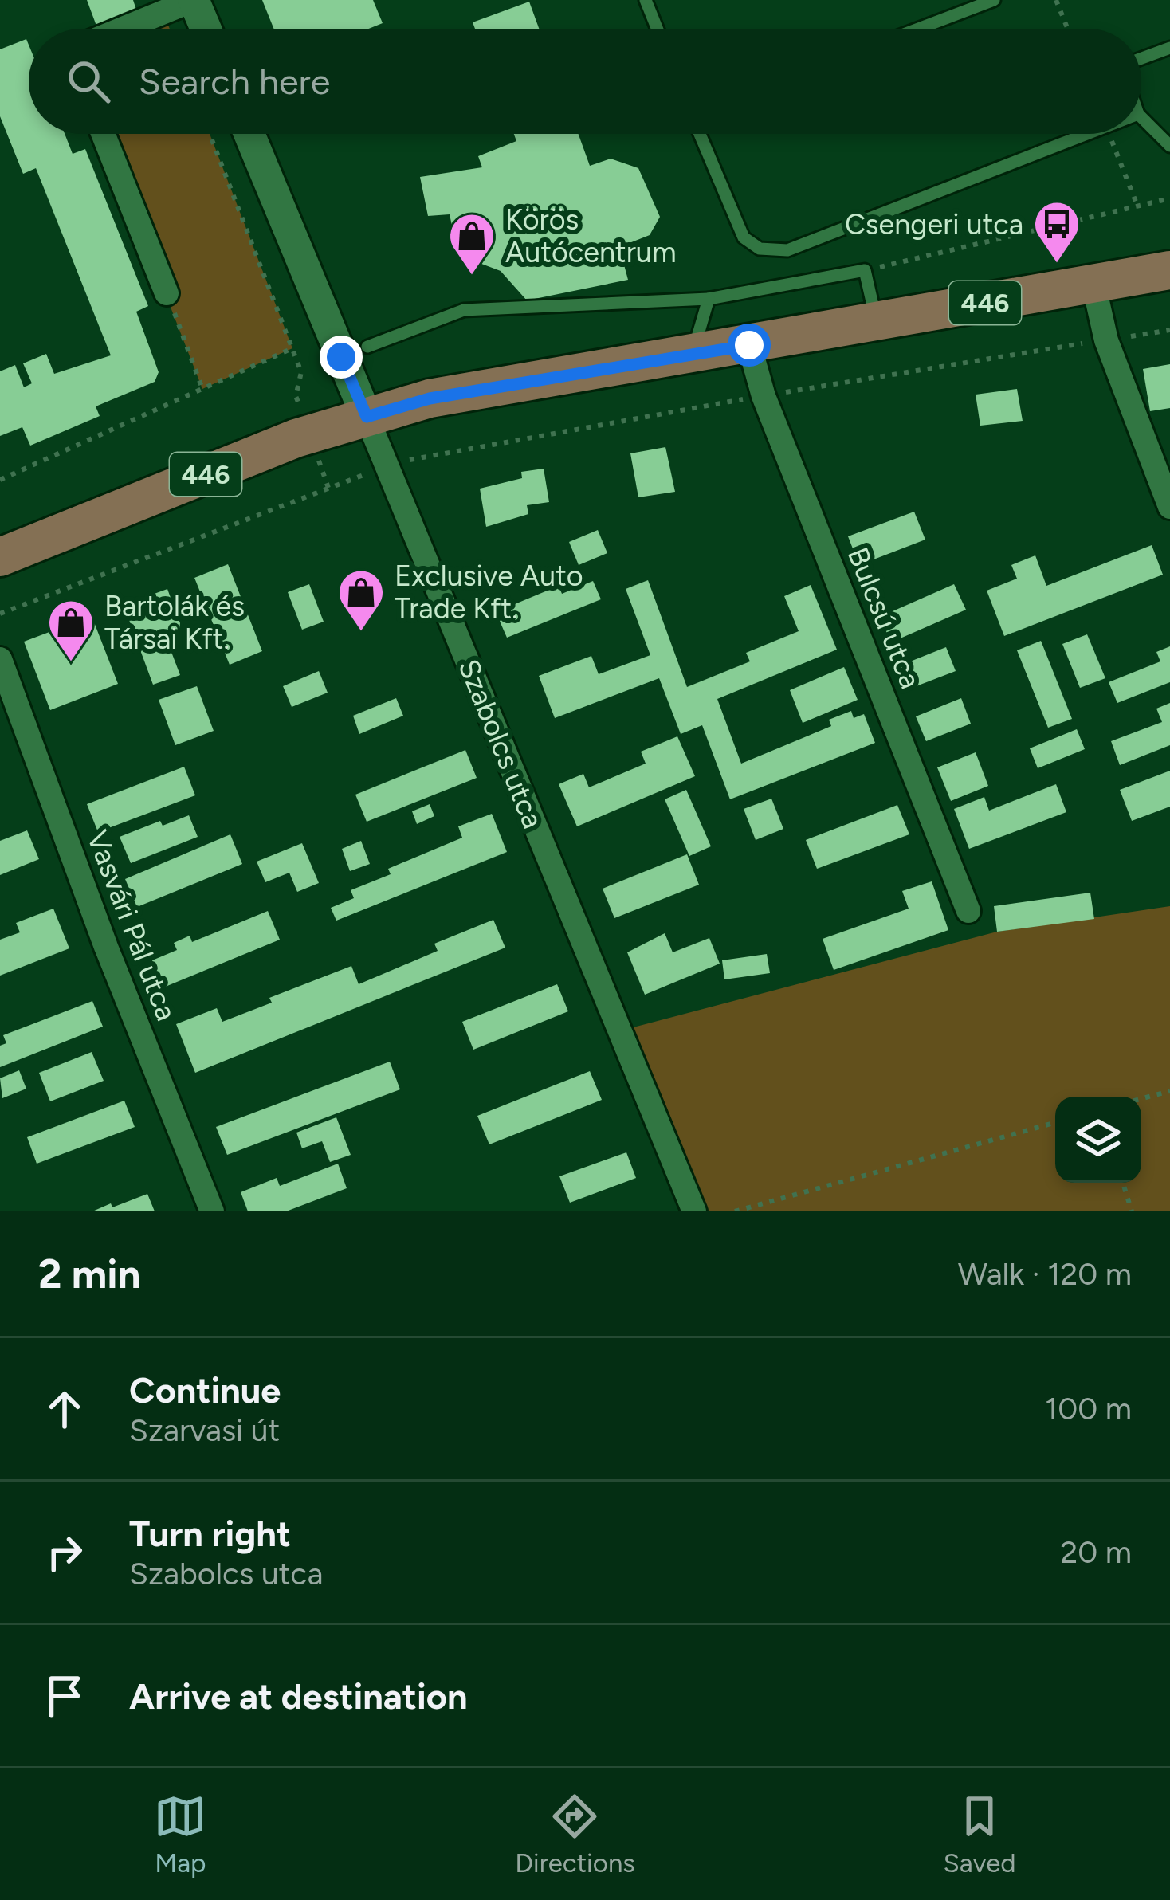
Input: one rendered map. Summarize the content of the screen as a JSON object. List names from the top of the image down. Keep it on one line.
{"streets":{"main road":["446"],"street":["Bulcsú utca","Szabolcs utca","Vasvári Pál utca"]},"crossings":[["446","Bulcsú utca"],["446","Szabolcs utca"]],"places":{"bus stop":["Csengeri utca"],"shop":["Körös Autócentrum","Exclusive Auto Trade Kft.","Bartolák és Társai Kft."]},"page":{"search":"Search here","heading":["2 min","Walk · 120 m"],"list":[["Continue","Szarvasi út","100 m"],["Turn right","Szabolcs utca","20 m"],"Arrive at destination"],"nav":["Map","Directions","Saved"]}}
